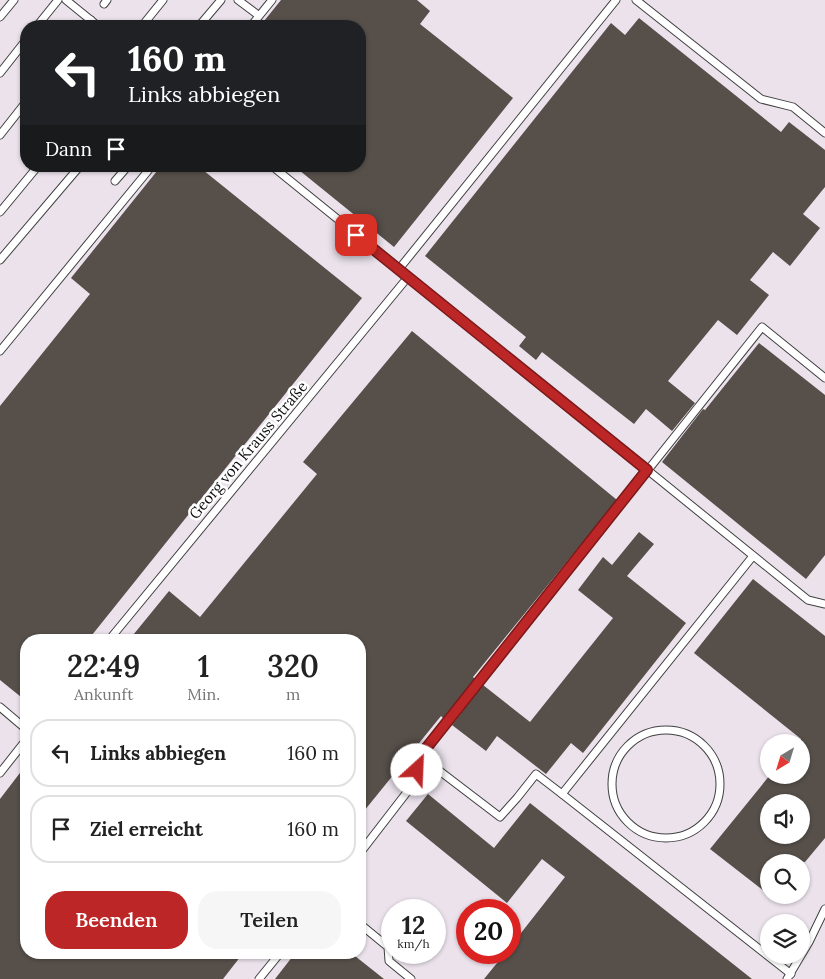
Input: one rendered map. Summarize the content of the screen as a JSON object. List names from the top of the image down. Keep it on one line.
{"streets":{"lane":["Georg von Krauss Straße"]},"north":"bottom left","page":{"turn":["160 m","Links abbiegen"],"then":"Dann","eta":["22:49","Ankunft","1","Min.","320","m"],"list":[{"name":"Links abbiegen","value":"160 m"},{"name":"Ziel erreicht","value":"160 m"}],"buttons":["Beenden","Teilen"],"speed":"12 km/h","limit":"20"}}
